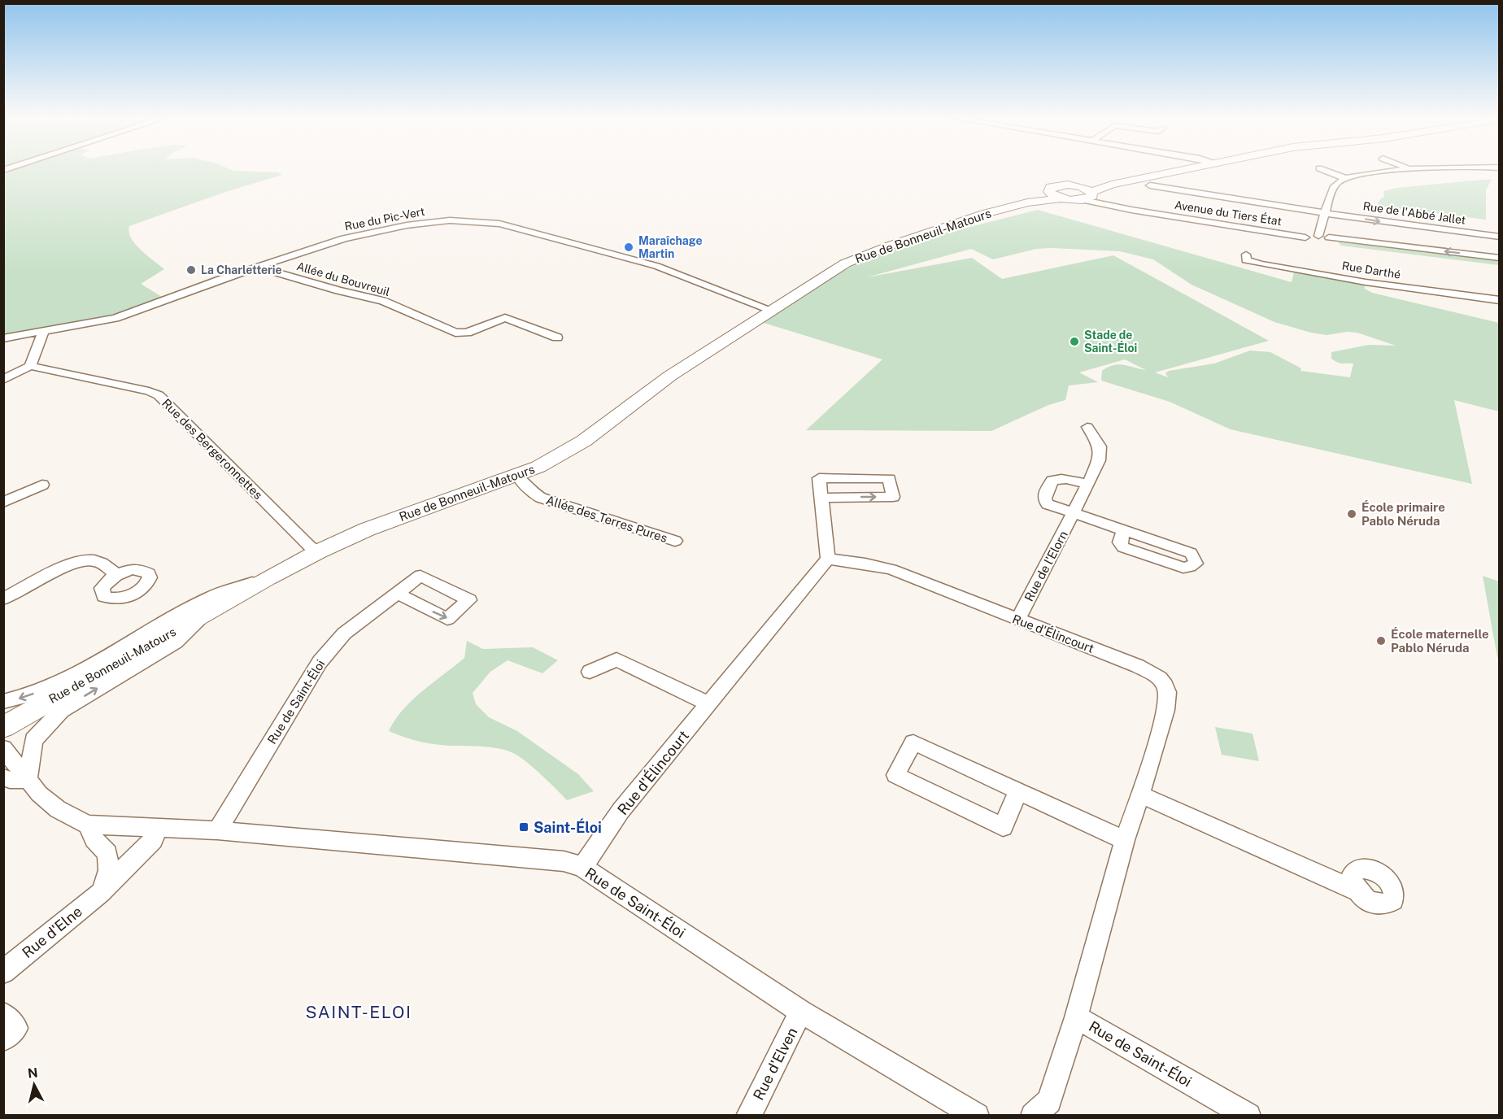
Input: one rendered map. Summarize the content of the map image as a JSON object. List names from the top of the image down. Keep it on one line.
{"streets":{"main road":["Rue de Bonneuil-Matours"],"street":["Avenue du Tiers État","Rue de l'Abbé Jallet","Rue du Pic-Vert","Rue Darthé","Allée du Bouvreuil","Rue des Bergeronnettes","Allée des Terres Pures","Rue de l'Elorn","Rue d'Élincourt","Rue de Saint-Éloi","Rue d'Elne","Rue d'Elven"]},"crossings":[["Rue du Pic-Vert","Rue de Bonneuil-Matours"],["Rue du Pic-Vert","Allée du Bouvreuil"],["Rue de Bonneuil-Matours","Rue des Bergeronnettes"],["Rue de Bonneuil-Matours","Allée des Terres Pures"],["Rue de l'Elorn","Rue d'Élincourt"],["Rue d'Élincourt","Rue de Saint-Éloi"],["Rue de Saint-Éloi","Rue d'Elne"],["Rue de Saint-Éloi","Rue d'Elven"]],"districts":["SAINT-ELOI"],"places":{"other":["Maraîchage Martin","La Charletterie","Stade de Saint-Éloi","École primaire Pablo Néruda","École maternelle Pablo Néruda"],"transit":["Saint-Éloi"]},"north":"top"}
